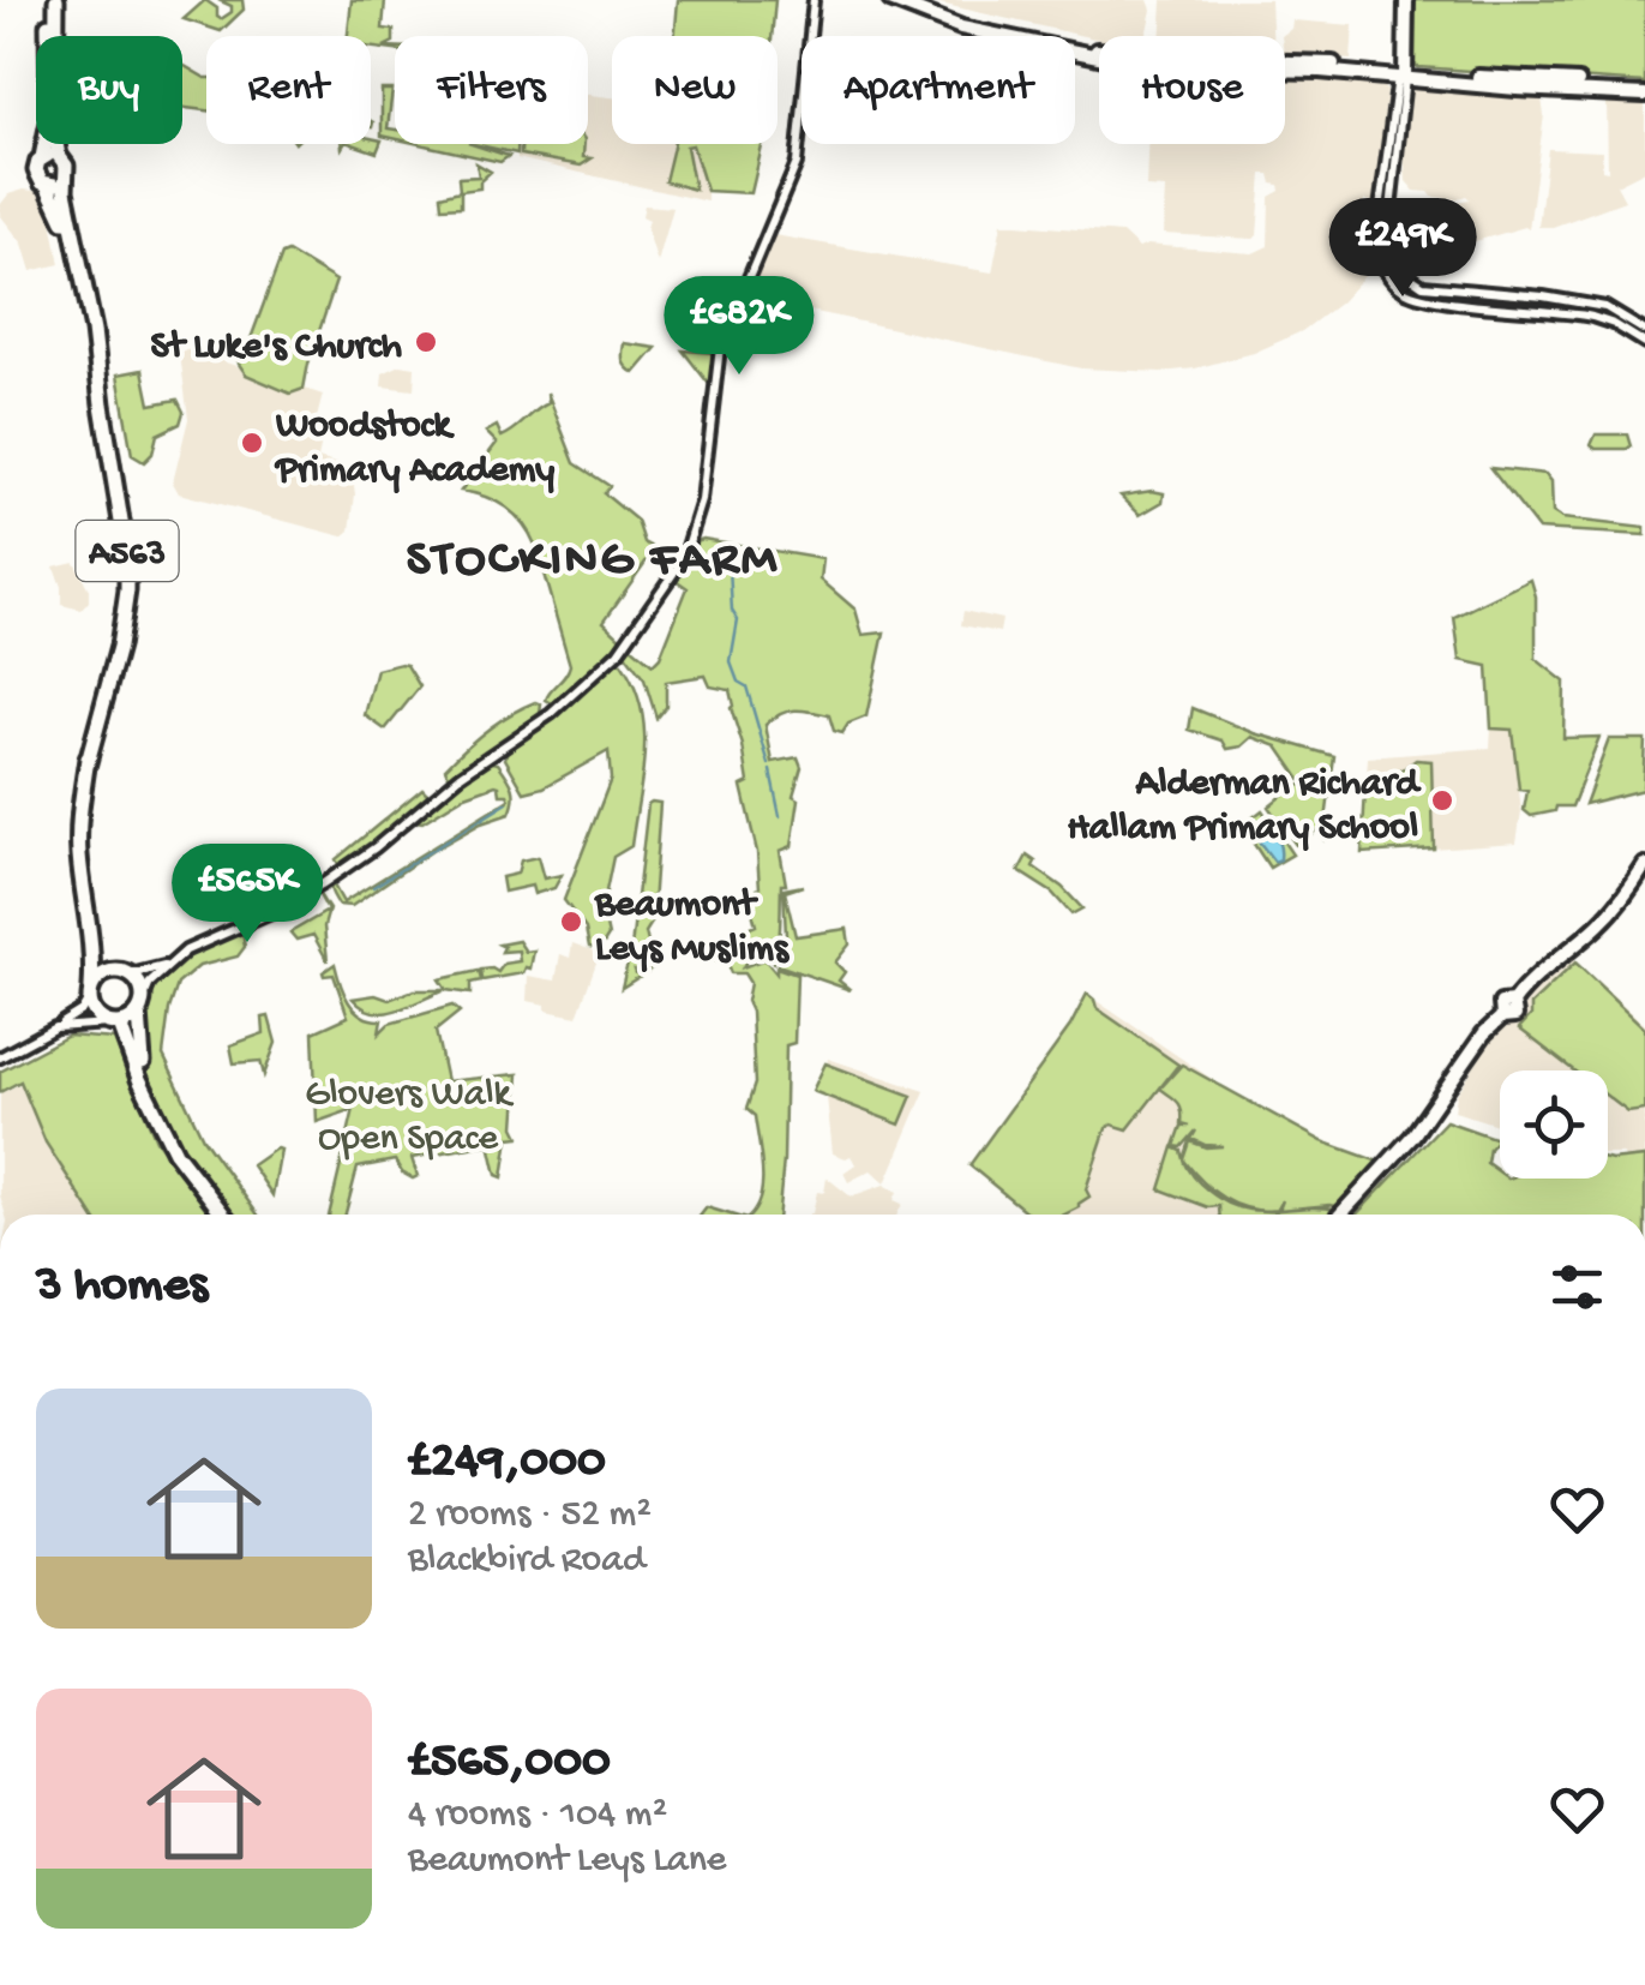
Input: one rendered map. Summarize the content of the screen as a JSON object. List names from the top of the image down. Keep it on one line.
{"streets":{"highway":["A563"]},"districts":["STOCKING FARM"],"parks":["Glovers Walk Open Space"],"places":["St Luke's Church","Woodstock Primary Academy","Alderman Richard Hallam Primary School","Beaumont Leys Muslims"],"page":{"chip":["Buy","Rent","Filters","New","Apartment","House"],"price":["£249K","£682K","£565K"],"heading":"3 homes","list":[{"name":"£249,000","note":"2 rooms · 52 m² · Blackbird Road"},{"name":"£565,000","note":"4 rooms · 104 m² · Beaumont Leys Lane"}]}}
